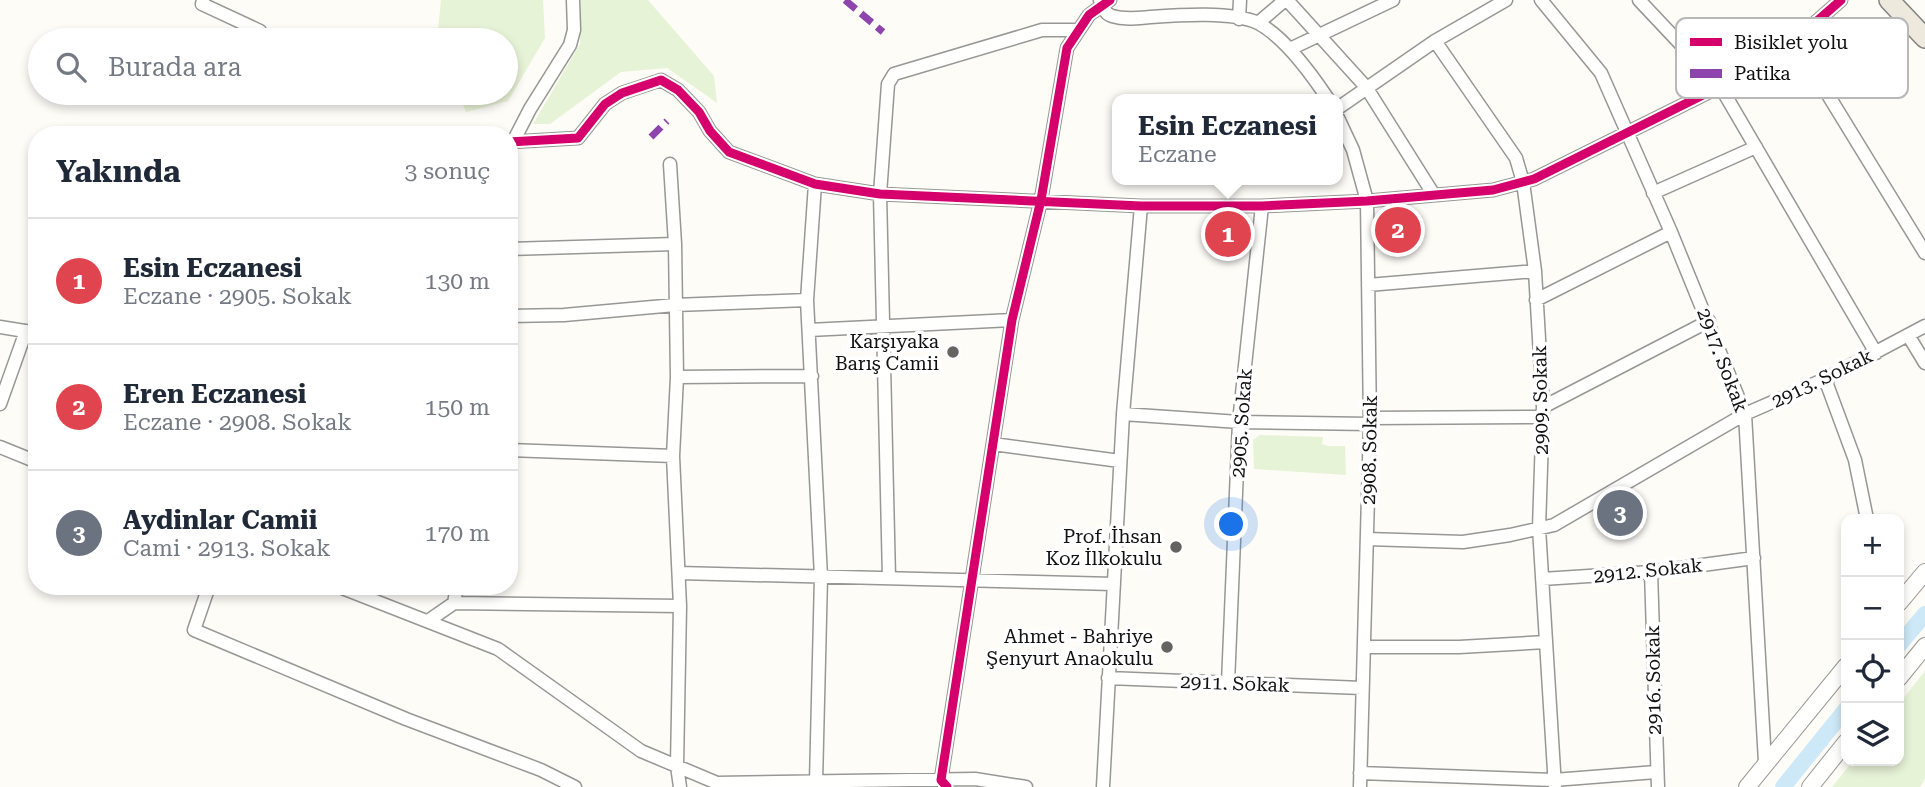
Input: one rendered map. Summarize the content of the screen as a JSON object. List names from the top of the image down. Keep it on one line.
{"streets":{"street":["2917. Sokak","2913. Sokak","2909. Sokak","2905. Sokak","2908. Sokak","2912. Sokak","2916. Sokak","2911. Sokak"]},"crossings":[["2917. Sokak","2913. Sokak"],["2917. Sokak","2912. Sokak"],["2913. Sokak","2909. Sokak"],["2913. Sokak","2908. Sokak"],["2909. Sokak","2912. Sokak"],["2905. Sokak","2911. Sokak"],["2908. Sokak","2911. Sokak"],["2912. Sokak","2916. Sokak"]],"places":["Karşıyaka Barış Camii","Prof. İhsan Koz İlkokulu","Ahmet - Bahriye Şenyurt Anaokulu"],"legend":["Bisiklet yolu","Patika"],"page":{"search":"Burada ara","popup":["Esin Eczanesi","Eczane"],"heading":["Yakında","3 sonuç"],"pins":["2","1","3"],"list":[{"mark":"1","name":"Esin Eczanesi","note":"Eczane · 2905. Sokak","value":"130 m"},{"mark":"2","name":"Eren Eczanesi","note":"Eczane · 2908. Sokak","value":"150 m"},{"mark":"3","name":"Aydinlar Camii","note":"Cami · 2913. Sokak","value":"170 m"}],"map_buttons":["+","−"]}}
